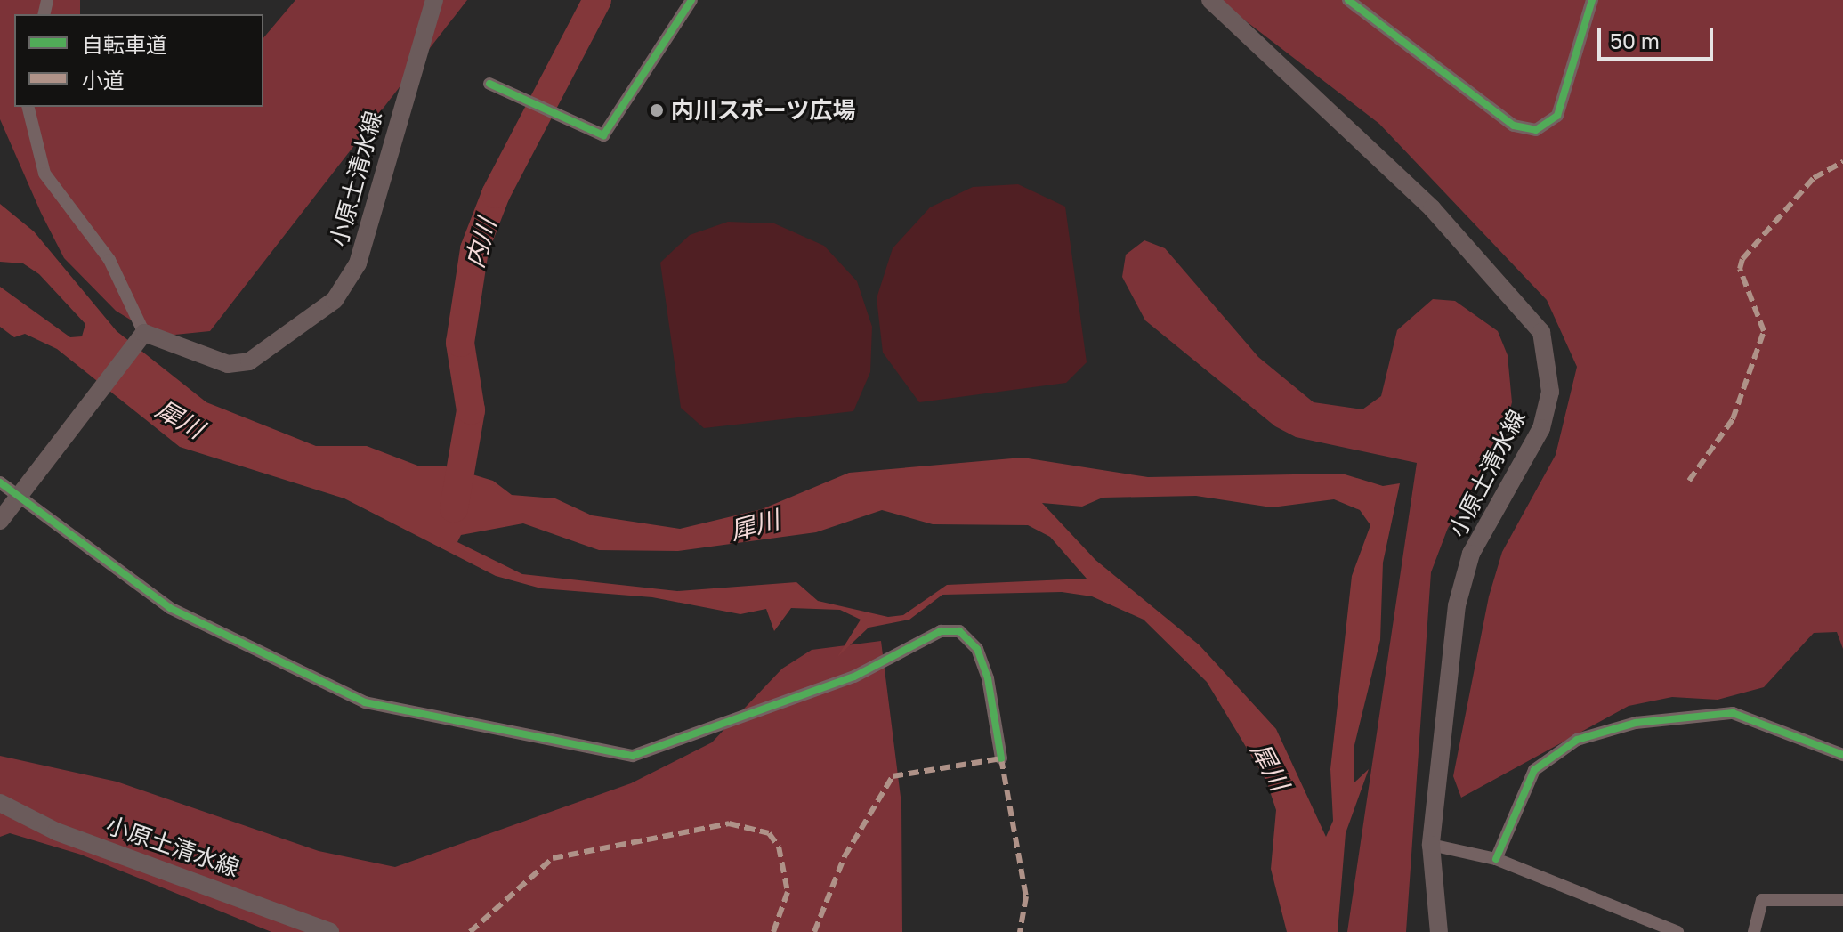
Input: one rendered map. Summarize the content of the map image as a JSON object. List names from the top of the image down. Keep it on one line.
{"streets":{"main road":["小原土清水線"]},"water":["内川","犀川"],"places":["内川スポーツ広場"],"legend":["自転車道","小道"],"scale_bar":"50 m"}
